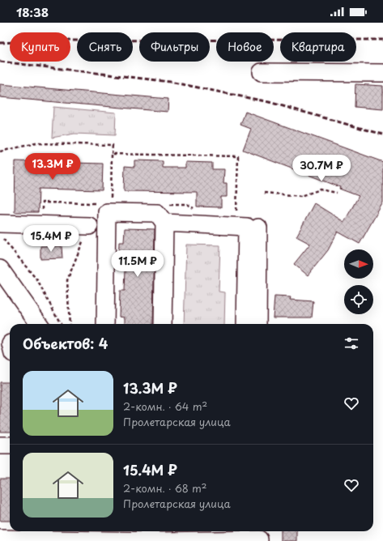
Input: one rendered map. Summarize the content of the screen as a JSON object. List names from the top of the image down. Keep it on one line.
{"north":"right","page":{"status":"18:38","chip":["Купить","Снять","Фильтры","Новое","Квартира"],"price":["13.3M ₽","30.7M ₽","15.4M ₽","11.5M ₽"],"heading":"Объектов: 4","list":[{"name":"13.3M ₽","note":"2-комн. · 64 m² · Пролетарская улица"},{"name":"15.4M ₽","note":"2-комн. · 68 m² · Пролетарская улица"}]}}
